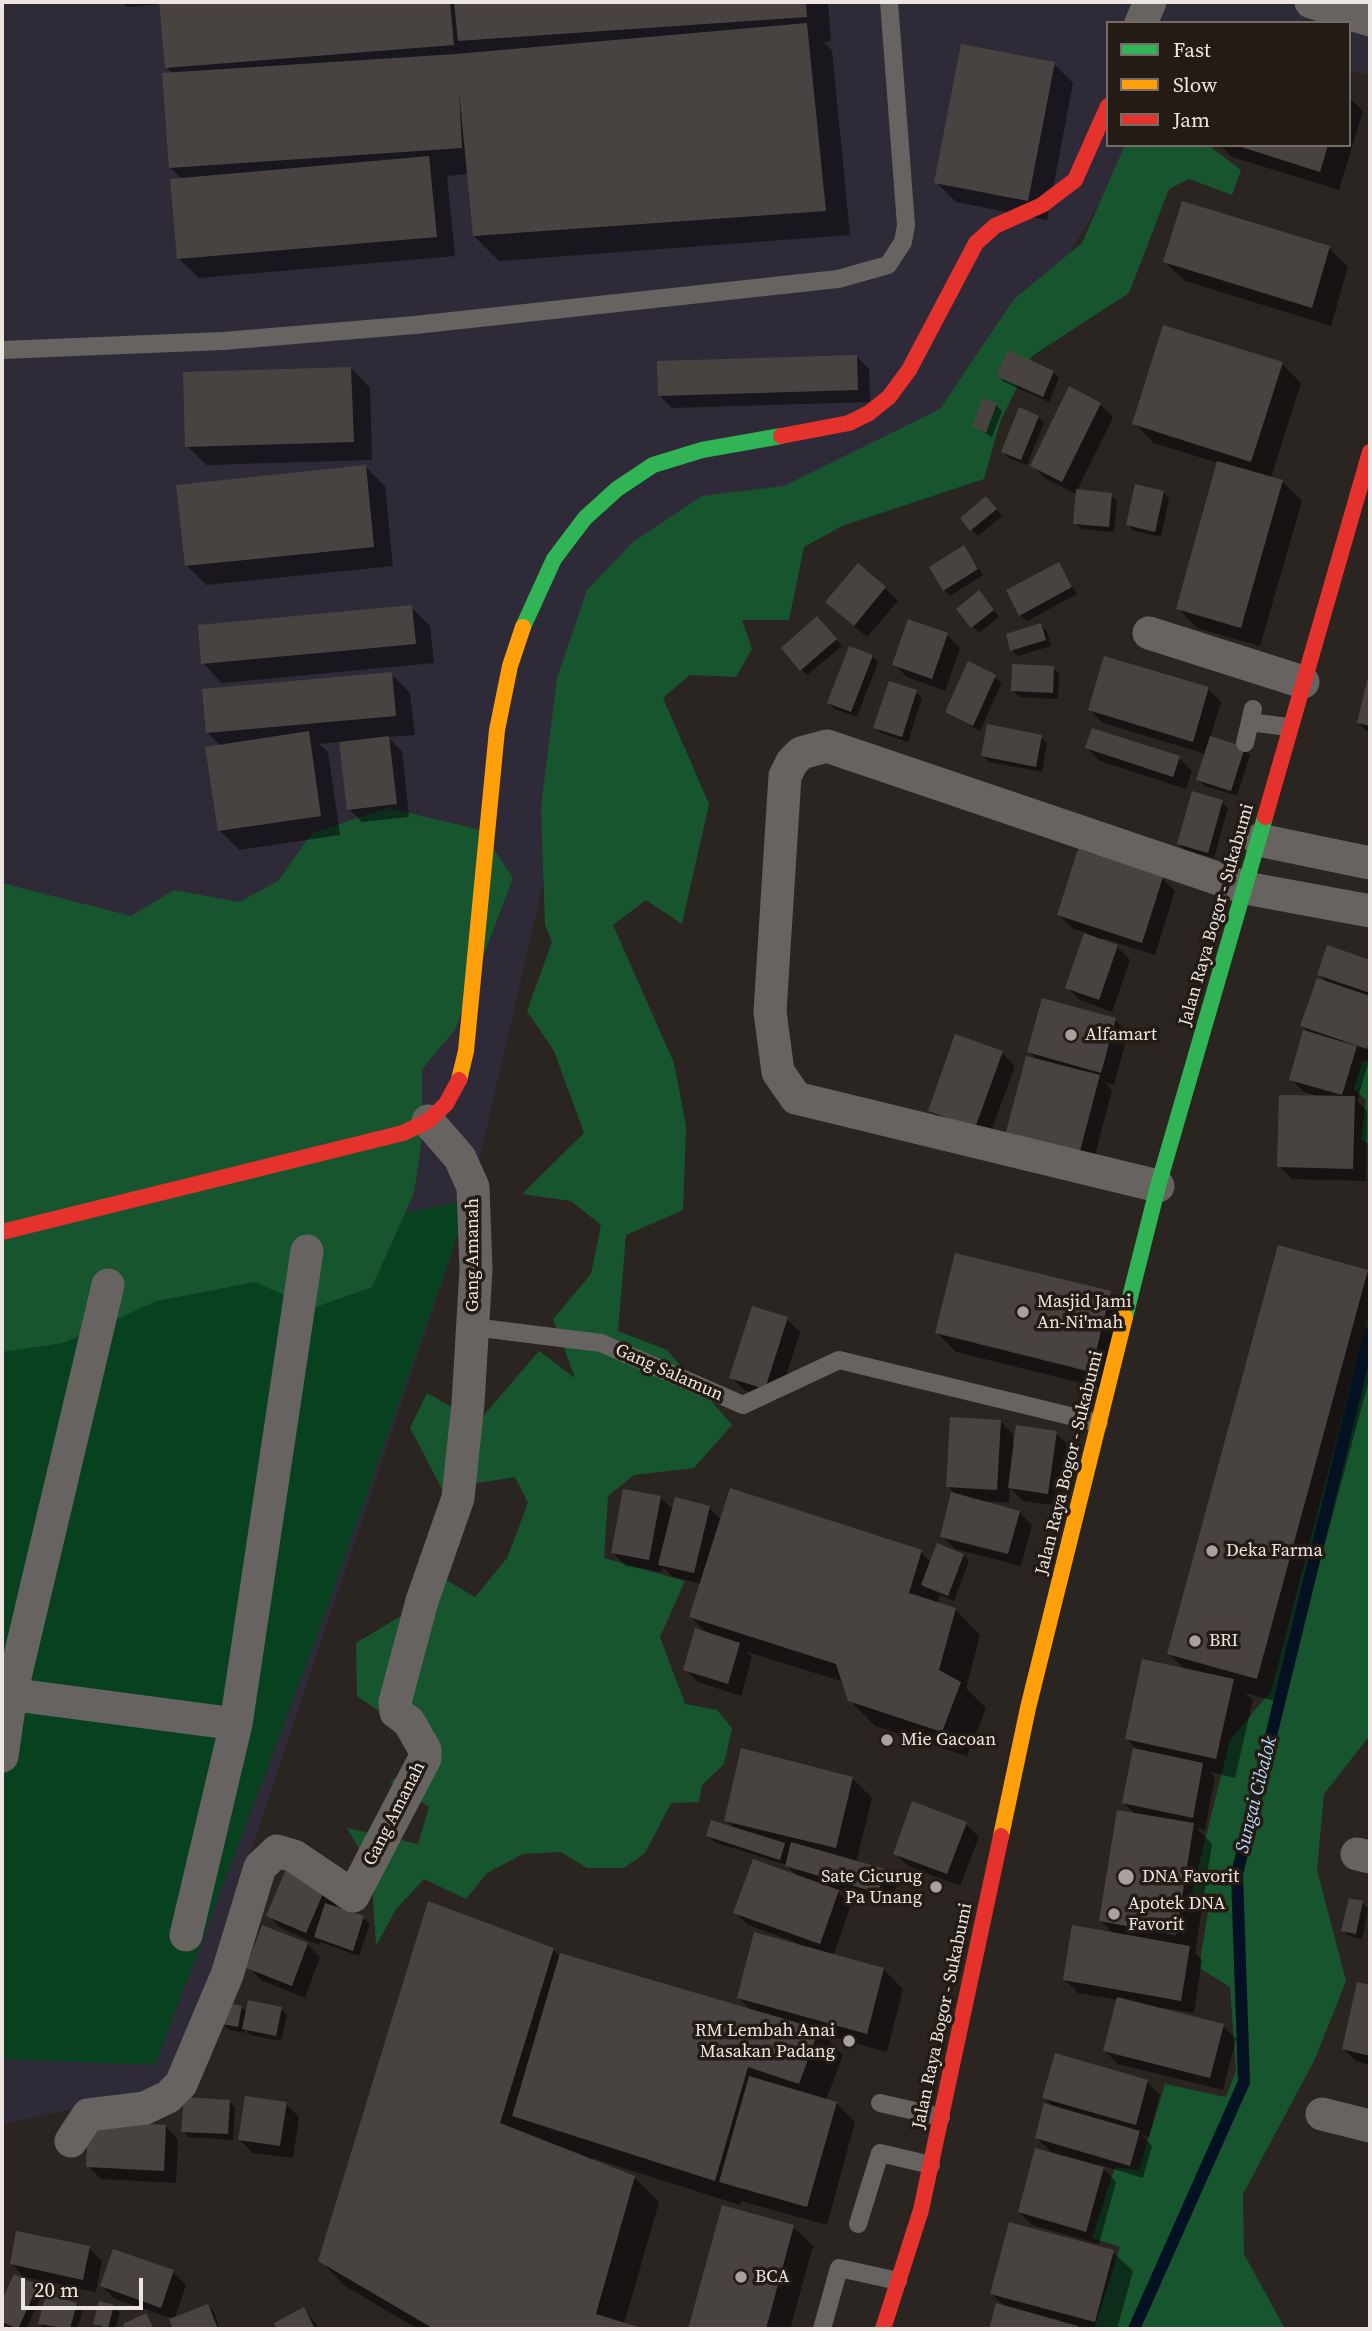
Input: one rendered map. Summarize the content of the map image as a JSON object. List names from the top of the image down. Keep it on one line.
{"streets":{"main road":["Jalan Raya Bogor - Sukabumi"],"street":["Gang Amanah"],"lane":["Gang Salamun"]},"crossings":[["Jalan Raya Bogor - Sukabumi","Gang Salamun"],["Gang Amanah","Gang Salamun"]],"water":["Sungai Cibalok"],"places":["Alfamart","Masjid Jami An-Ni'mah","Deka Farma","BRI","Mie Gacoan","DNA Favorit","Sate Cicurug Pa Unang","Apotek DNA Favorit","RM Lembah Anai Masakan Padang","BCA"],"legend":["Fast","Slow","Jam"],"scale_bar":"20 m"}
